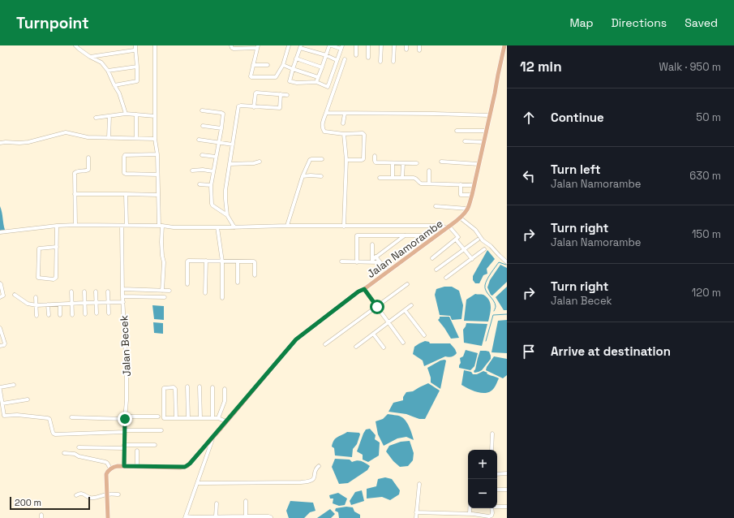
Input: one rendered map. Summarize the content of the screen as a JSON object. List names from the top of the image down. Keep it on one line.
{"streets":{"main road":["Jalan Namorambe"],"street":["Jalan Becek"]},"crossings":[["Jalan Namorambe","Jalan Becek"]],"scale_bar":"200 m","page":{"header":"Turnpoint","nav":["Map","Directions","Saved"],"heading":["12 min","Walk · 950 m"],"list":[["Continue","50 m"],["Turn left","Jalan Namorambe","630 m"],["Turn right","Jalan Namorambe","150 m"],["Turn right","Jalan Becek","120 m"],"Arrive at destination"],"map_buttons":["+","−"],"scale":"200 m"}}
